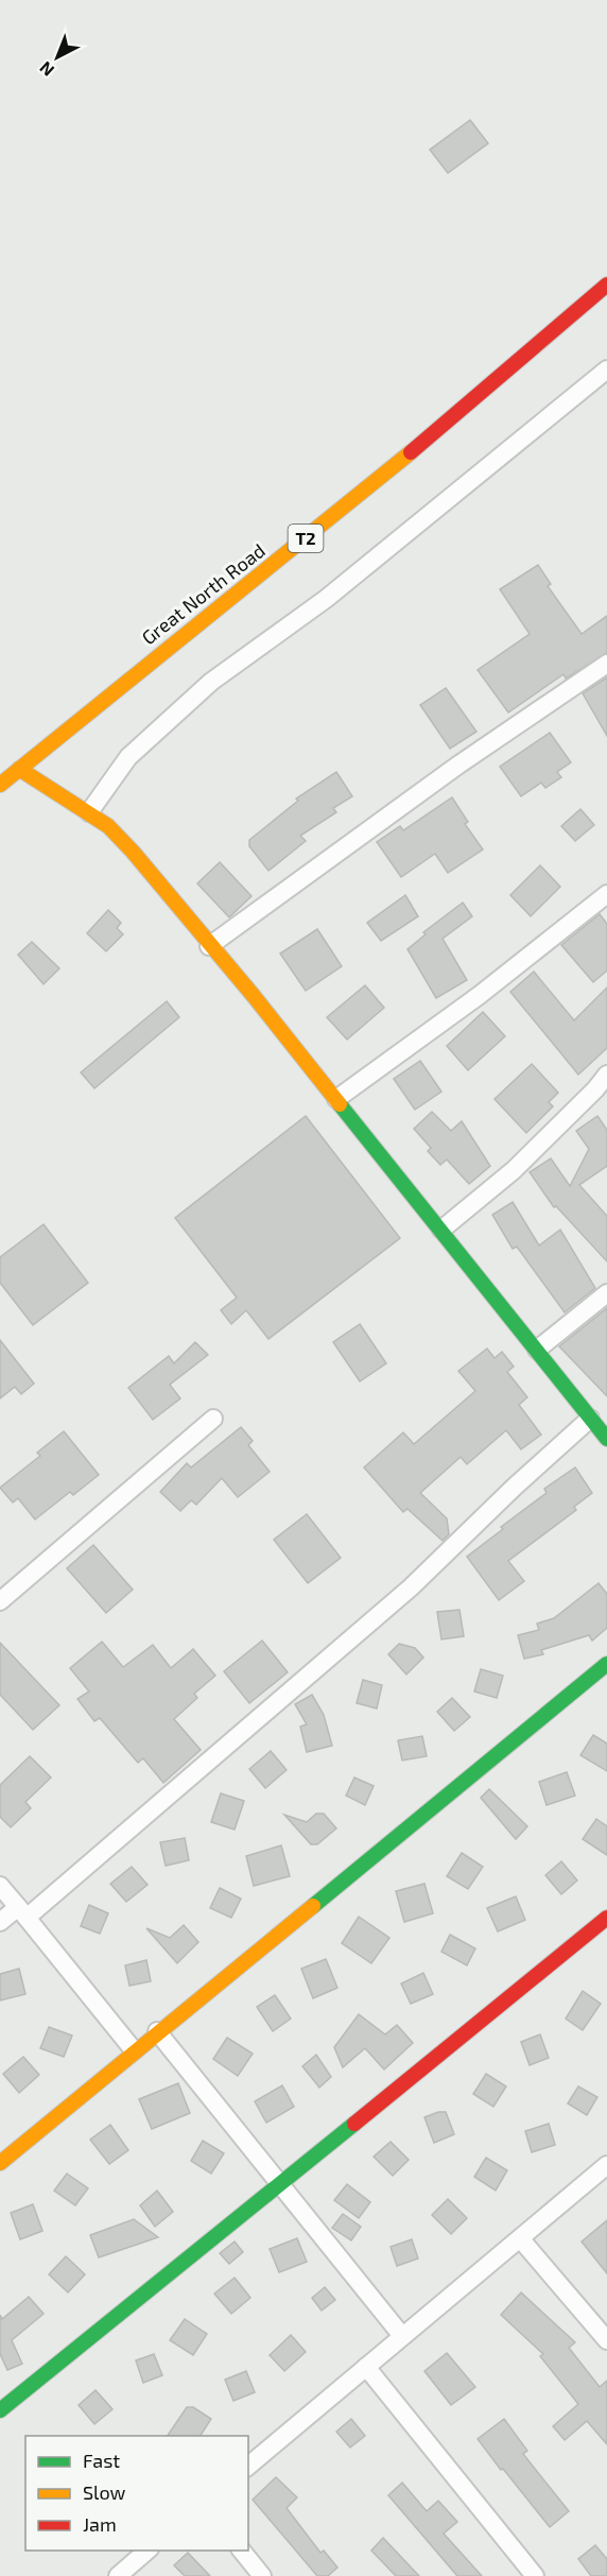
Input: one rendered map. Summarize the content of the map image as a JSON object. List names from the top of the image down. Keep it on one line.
{"streets":{"main road":["T2","Great North Road"]},"legend":["Fast","Slow","Jam"],"north":"bottom left"}
